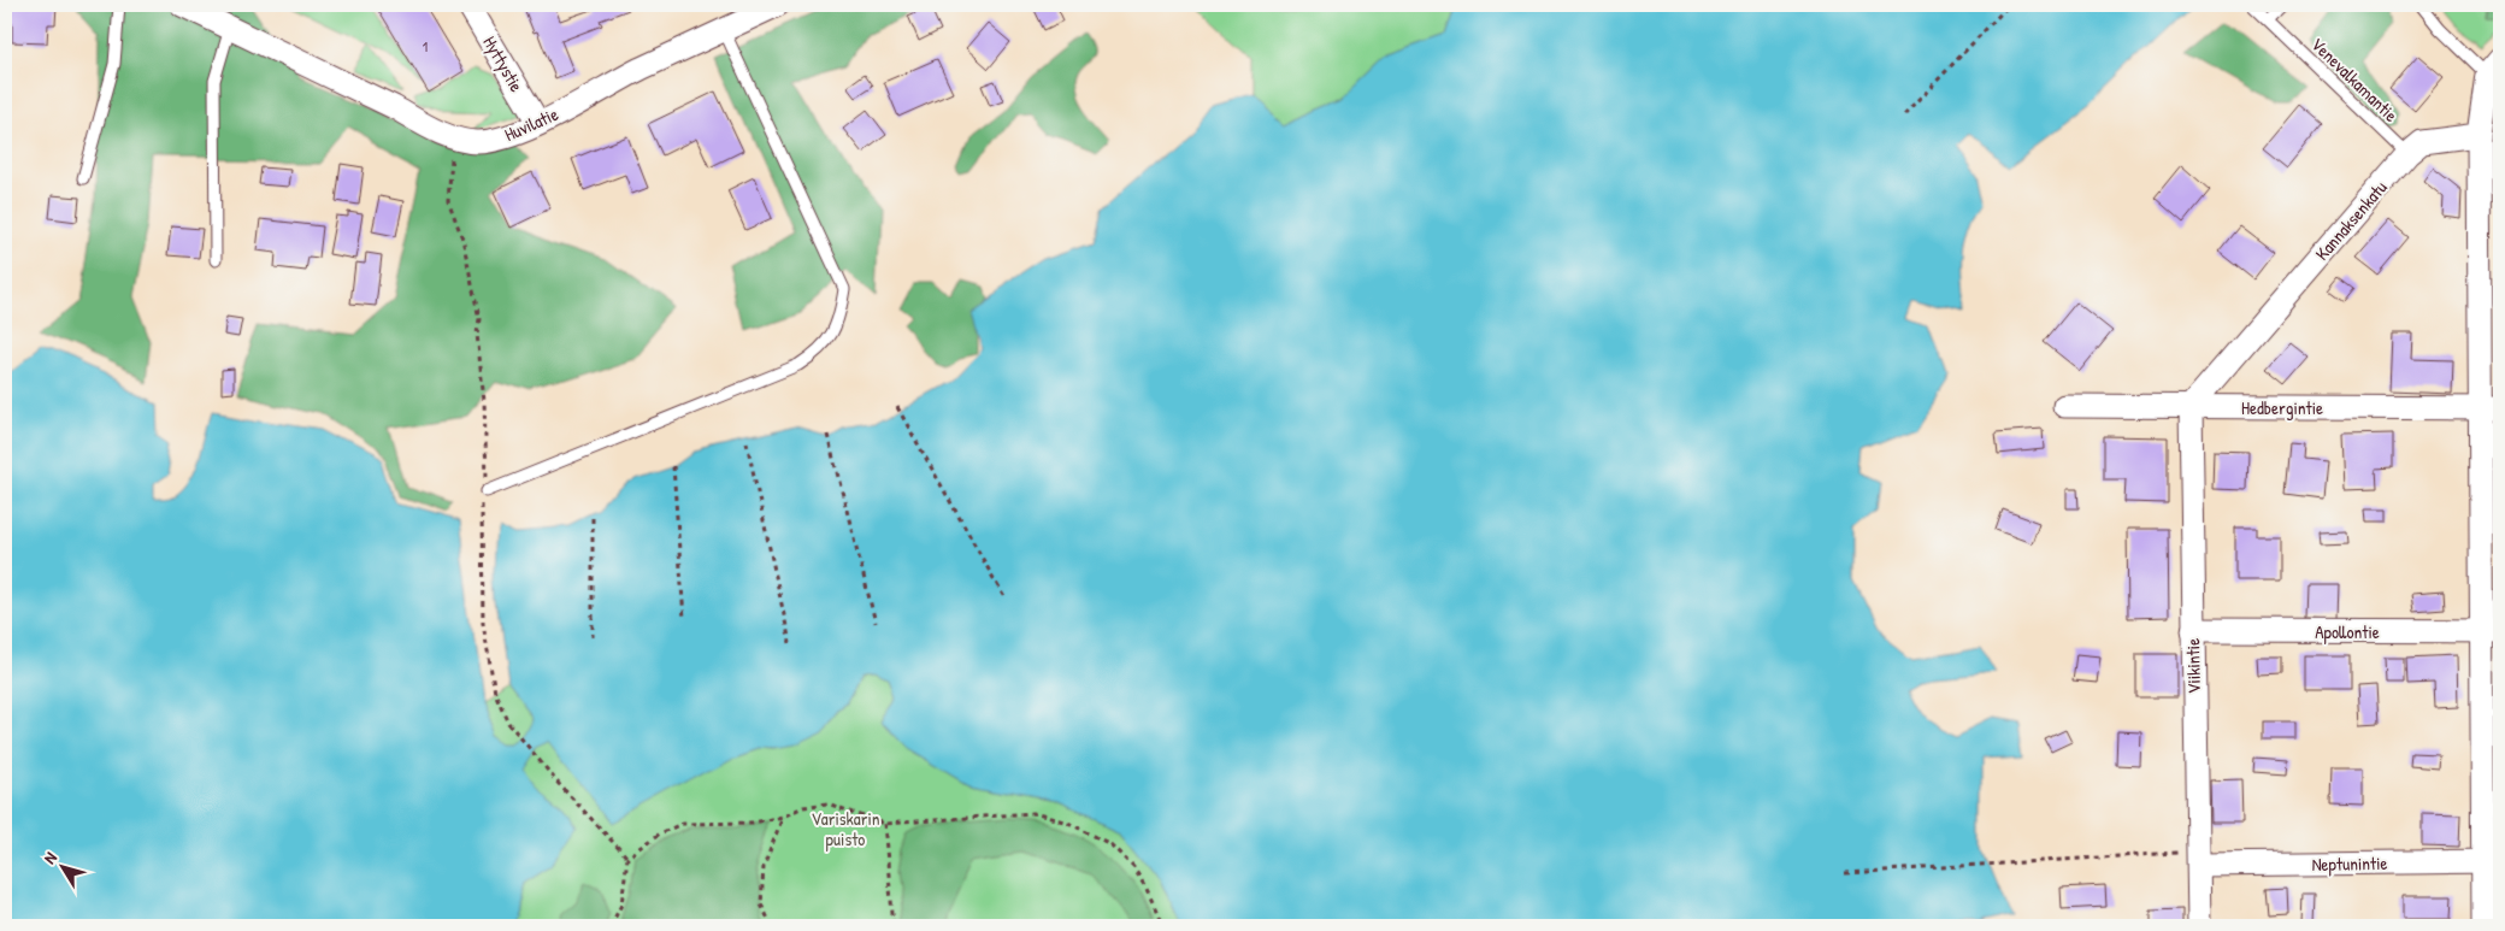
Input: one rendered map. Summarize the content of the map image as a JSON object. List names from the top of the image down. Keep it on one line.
{"streets":{"street":["Hyttystie","Huvilatie","Kannaksenkatu","Hedbergintie","Apollontie","Viikintie","Neptunintie"],"lane":["Venevalkamantie"]},"crossings":[["Hyttystie","Huvilatie"],["Venevalkamantie","Kannaksenkatu"],["Kannaksenkatu","Hedbergintie"],["Kannaksenkatu","Viikintie"],["Hedbergintie","Viikintie"],["Apollontie","Viikintie"],["Viikintie","Neptunintie"]],"parks":["Variskarin puisto"],"house_numbers":["1"],"north":"top left"}
